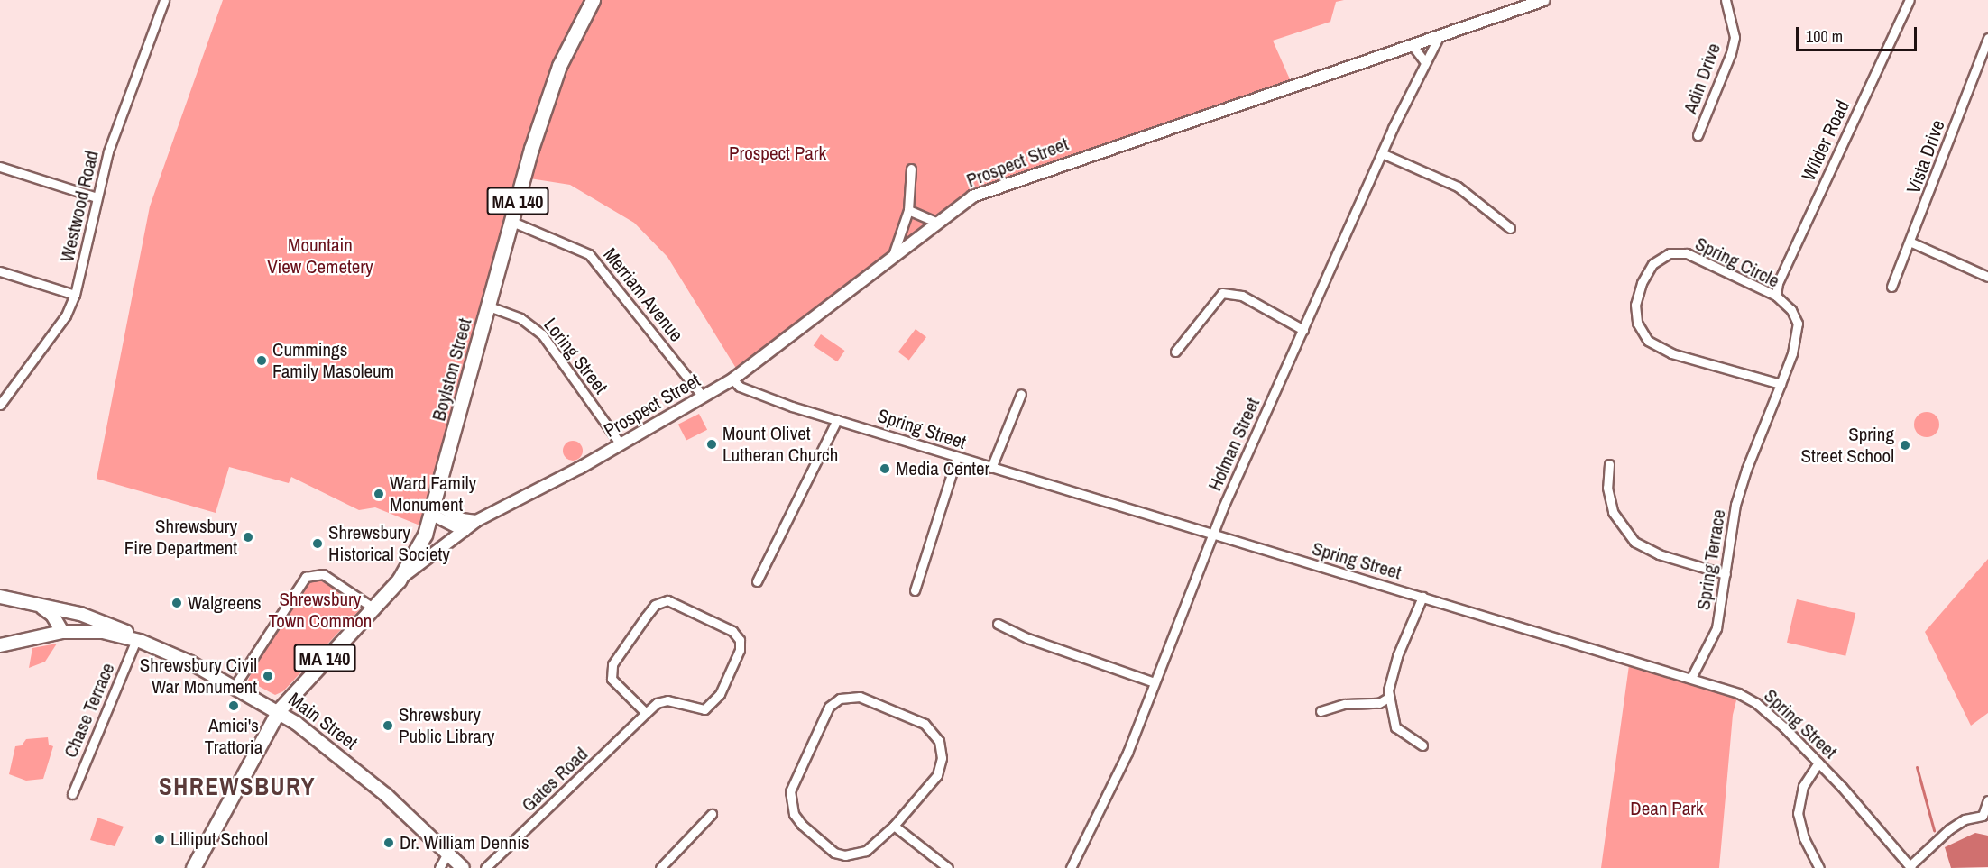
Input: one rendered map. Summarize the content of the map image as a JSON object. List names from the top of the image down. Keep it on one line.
{"streets":{"main road":["MA 140","Boylston Street","Main Street"],"street":["Adin Drive","Wilder Road","Vista Drive","Prospect Street","Westwood Road","Spring Circle","Merriam Avenue","Loring Street","Spring Street","Holman Street","Spring Terrace","Chase Terrace","Gates Road"]},"crossings":[["Wilder Road","Spring Circle"],["Prospect Street","Merriam Avenue"],["Prospect Street","Loring Street"],["Prospect Street","Boylston Street"],["Prospect Street","Spring Street"],["Prospect Street","Holman Street"],["MA 140","Boylston Street"],["MA 140","Main Street"],["Spring Circle","Spring Terrace"],["Merriam Avenue","Boylston Street"],["Loring Street","Boylston Street"],["Boylston Street","Main Street"],["Spring Street","Holman Street"],["Spring Street","Spring Terrace"],["Chase Terrace","Main Street"]],"districts":["SHREWSBURY"],"parks":["Prospect Park","Mountain View Cemetery","Shrewsbury Town Common","Dean Park"],"places":["Cummings Family Masoleum","Mount Olivet Lutheran Church","Spring Street School","Media Center","Ward Family Monument","Shrewsbury Fire Department","Shrewsbury Historical Society","Walgreens","Shrewsbury Civil War Monument","Amici's Trattoria","Shrewsbury Public Library","Lilliput School","Dr. William Dennis"],"scale_bar":"100 m"}
